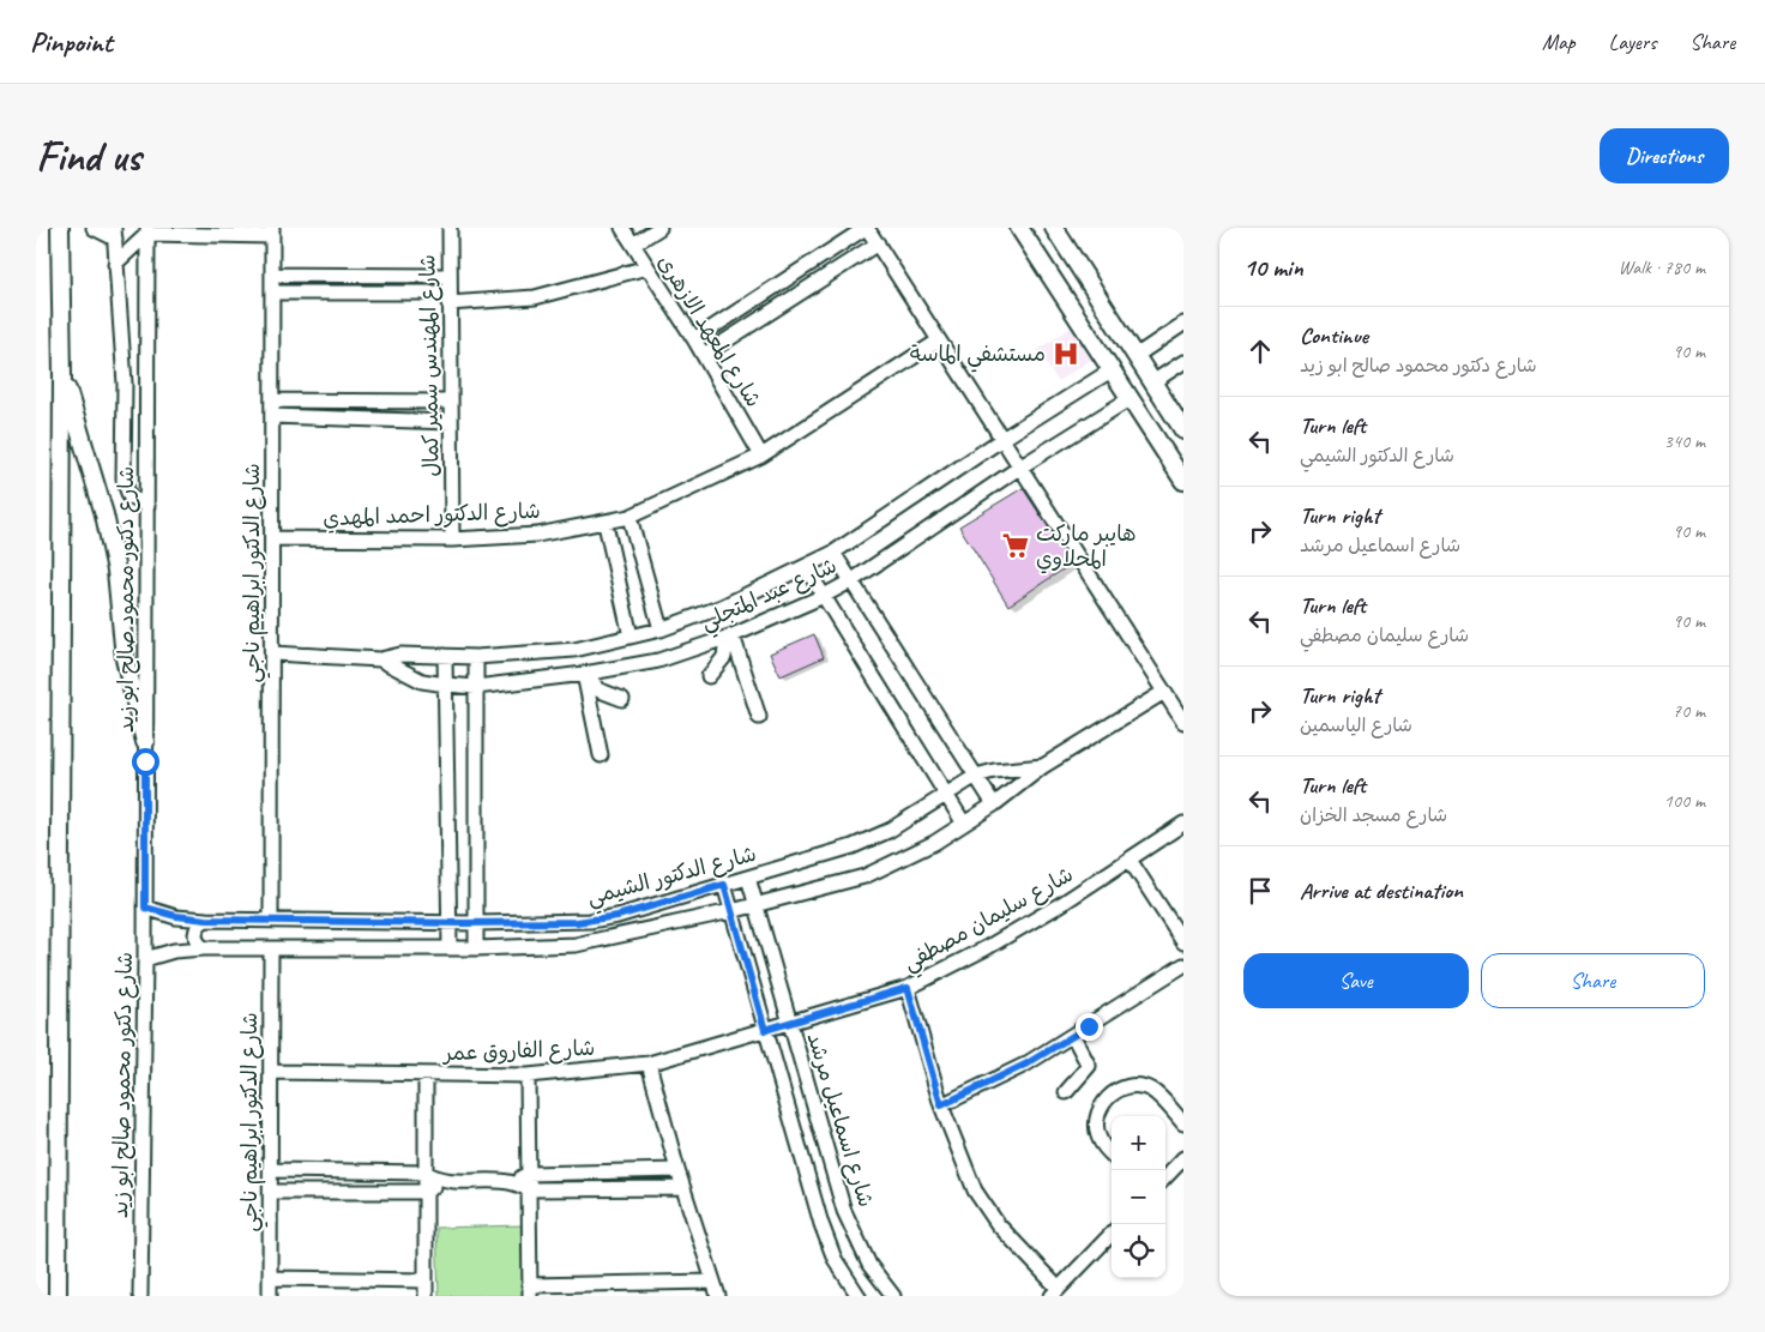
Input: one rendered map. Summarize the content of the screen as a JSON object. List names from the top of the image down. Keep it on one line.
{"streets":{"street":["شارع المعهد الازهرى","شارع المهندس سمير كمال","شارع الدكتور احمد المهدي","شارع الدكتور ابراهيم ناجي","شارع عبد المتجلي","شارع دكتور محمود صالح ابو زيد","شارع الدكتور الشيمي","شارع سليمان مصطفي","شارع الفاروق عمر","شارع اسماعيل مرشد"]},"crossings":[["شارع المعهد الازهرى","شارع الدكتور احمد المهدي"],["شارع المهندس سمير كمال","شارع الدكتور احمد المهدي"],["شارع الدكتور احمد المهدي","شارع الدكتور ابراهيم ناجي"],["شارع الدكتور ابراهيم ناجي","شارع عبد المتجلي"],["شارع الدكتور ابراهيم ناجي","شارع الدكتور الشيمي"],["شارع الدكتور ابراهيم ناجي","شارع الفاروق عمر"],["شارع دكتور محمود صالح ابو زيد","شارع الدكتور الشيمي"],["شارع الدكتور الشيمي","شارع اسماعيل مرشد"],["شارع سليمان مصطفي","شارع الفاروق عمر"],["شارع سليمان مصطفي","شارع اسماعيل مرشد"]],"places":{"hospital":["مستشفي الماسة"],"supermarket":["هايبر ماركت المحلاوي"]},"page":{"header":"Pinpoint","nav":["Map","Layers","Share"],"buttons":["Directions",["Save","Share"]],"title":"Find us","heading":["10 min","Walk · 780 m"],"list":[["Continue","شارع دكتور محمود صالح ابو زيد","90 m"],["Turn left","شارع الدكتور الشيمي","340 m"],["Turn right","شارع اسماعيل مرشد","90 m"],["Turn left","شارع سليمان مصطفي","90 m"],["Turn right","شارع الياسمين","70 m"],["Turn left","شارع مسجد الخزان","100 m"],"Arrive at destination"],"map_buttons":["+","−"]}}
